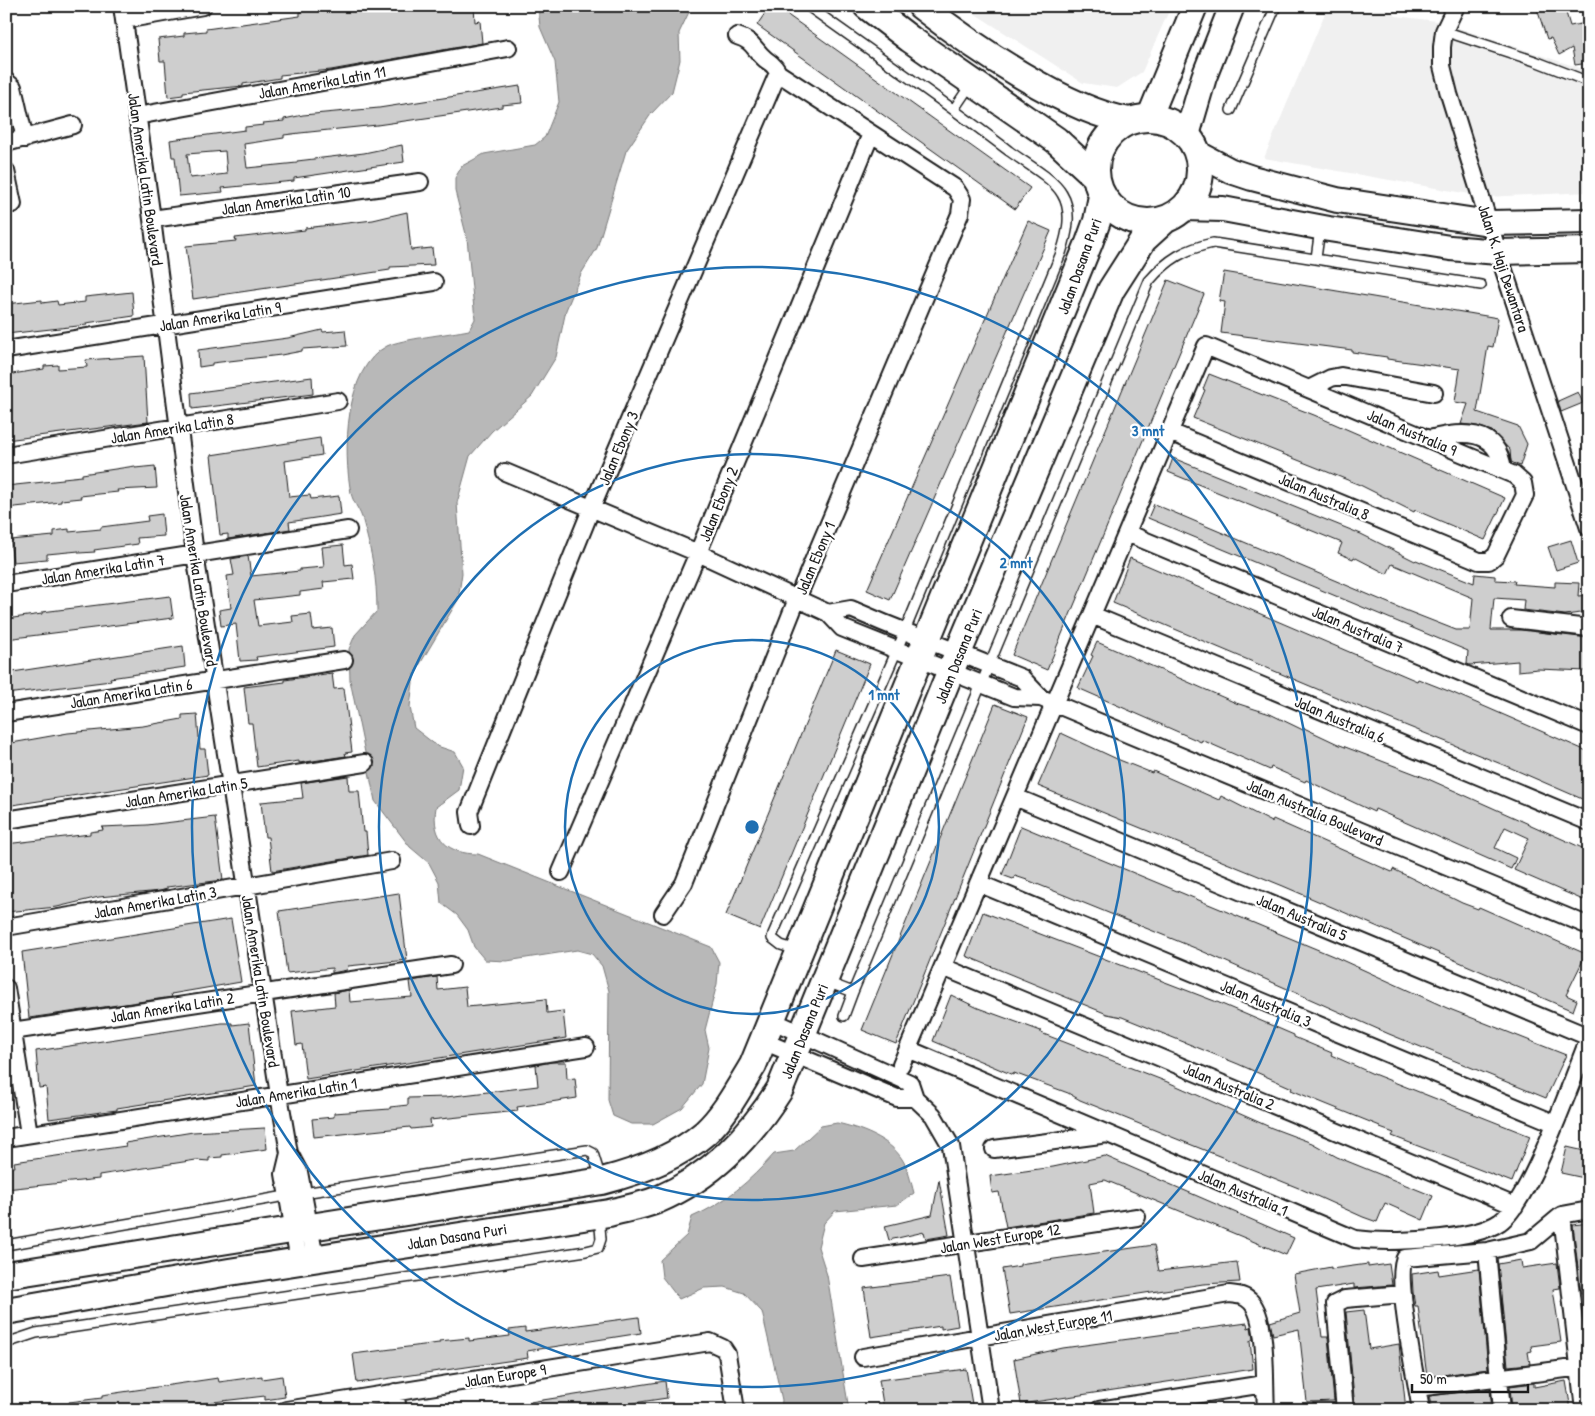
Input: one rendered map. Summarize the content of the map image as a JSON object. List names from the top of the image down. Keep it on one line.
{"streets":{"main road":["Jalan Dasana Puri"],"street":["Jalan Amerika Latin 11","Jalan Amerika Latin Boulevard","Jalan Amerika Latin 10","Jalan K. Haji Dewantara","Jalan Amerika Latin 9","Jalan Amerika Latin 8","Jalan Australia 9","Jalan Ebony 3","Jalan Australia 8","Jalan Ebony 2","Jalan Ebony 1","Jalan Amerika Latin 7","Jalan Australia 7","Jalan Amerika Latin 6","Jalan Australia 6","Jalan Amerika Latin 5","Jalan Australia Boulevard","Jalan Amerika Latin 3","Jalan Australia 5","Jalan Australia 3","Jalan Amerika Latin 2","Jalan Australia 2","Jalan Amerika Latin 1","Jalan Australia 1","Jalan West Europe 12","Jalan West Europe 11","Jalan Europe 9"]},"crossings":[["Jalan Amerika Latin 11","Jalan Amerika Latin Boulevard"],["Jalan Amerika Latin Boulevard","Jalan Amerika Latin 10"],["Jalan Amerika Latin Boulevard","Jalan Dasana Puri"],["Jalan Amerika Latin Boulevard","Jalan Amerika Latin 9"],["Jalan Amerika Latin Boulevard","Jalan Amerika Latin 8"],["Jalan Amerika Latin Boulevard","Jalan Amerika Latin 7"],["Jalan Amerika Latin Boulevard","Jalan Amerika Latin 6"],["Jalan Amerika Latin Boulevard","Jalan Amerika Latin 5"],["Jalan Amerika Latin Boulevard","Jalan Amerika Latin 3"],["Jalan Amerika Latin Boulevard","Jalan Amerika Latin 2"],["Jalan Amerika Latin Boulevard","Jalan Amerika Latin 1"],["Jalan Australia 9","Jalan Australia 8"],["Jalan Ebony 2","Jalan Ebony 1"],["Jalan Australia 5","Jalan Australia 1"],["Jalan Australia 3","Jalan Australia 1"],["Jalan Australia 2","Jalan Australia 1"]],"scale_bar":"50 m","rings":["3 mnt","2 mnt","1 mnt"]}
